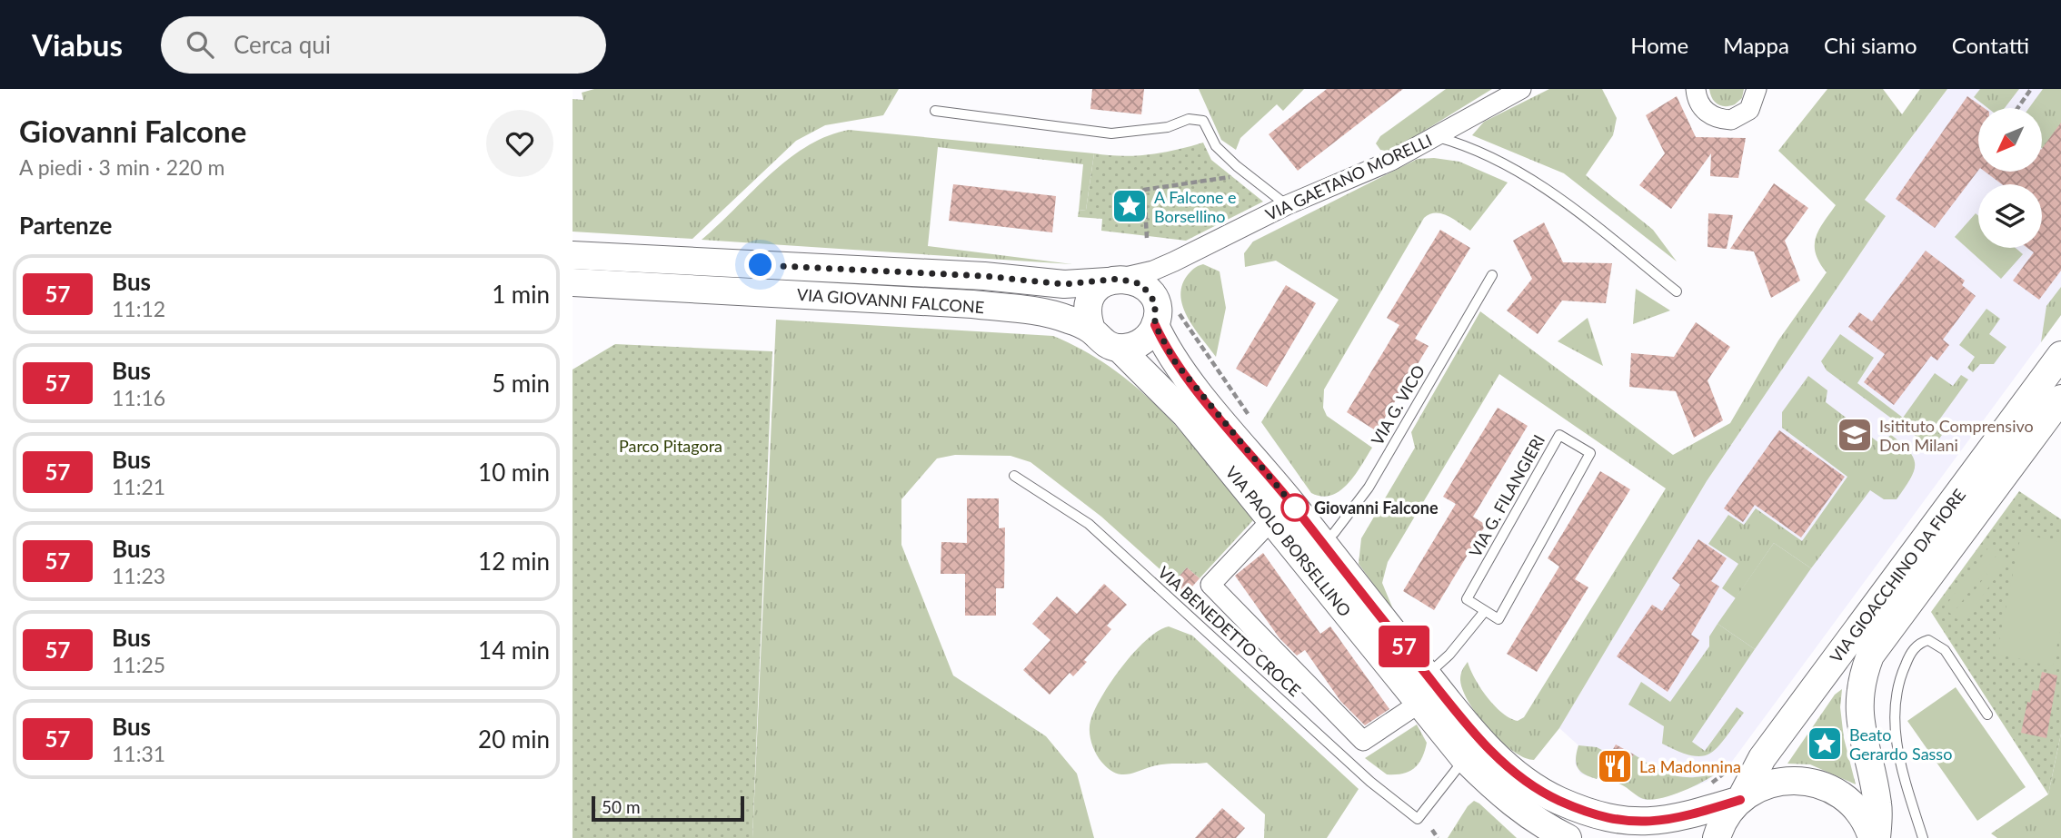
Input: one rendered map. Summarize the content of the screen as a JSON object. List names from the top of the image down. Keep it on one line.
{"streets":{"street":["VIA GAETANO MORELLI","VIA GIOVANNI FALCONE","VIA PAOLO BORSELLINO","VIA GIOACCHINO DA FIORE"],"lane":["VIA G. VICO","VIA G. FILANGIERI","VIA BENEDETTO CROCE"]},"crossings":[["VIA GAETANO MORELLI","VIA GIOVANNI FALCONE"],["VIA GAETANO MORELLI","VIA PAOLO BORSELLINO"],["VIA GIOVANNI FALCONE","VIA PAOLO BORSELLINO"],["VIA G. VICO","VIA PAOLO BORSELLINO"],["VIA PAOLO BORSELLINO","VIA GIOACCHINO DA FIORE"],["VIA PAOLO BORSELLINO","VIA BENEDETTO CROCE"]],"parks":["Parco Pitagora"],"places":{"place":["A Falcone e Borsellino","Beato Gerardo Sasso"],"school or university":["Isitituto Comprensivo Don Milani"],"other":["Giovanni Falcone"],"restaurant":["La Madonnina"]},"lines":["bus line 57"],"scale_bar":"50 m","north":"bottom left","page":{"header":"Viabus","search":"Cerca qui","nav":["Home","Mappa","Chi siamo","Contatti"],"heading":[["Giovanni Falcone","A piedi · 3 min · 220 m"],"Partenze"],"on_map":"57","list":[{"mark":"57","name":"Bus","note":"11:12","value":"1 min"},{"mark":"57","name":"Bus","note":"11:16","value":"5 min"},{"mark":"57","name":"Bus","note":"11:21","value":"10 min"},{"mark":"57","name":"Bus","note":"11:23","value":"12 min"},{"mark":"57","name":"Bus","note":"11:25","value":"14 min"},{"mark":"57","name":"Bus","note":"11:31","value":"20 min"}],"scale":"50 m"}}
